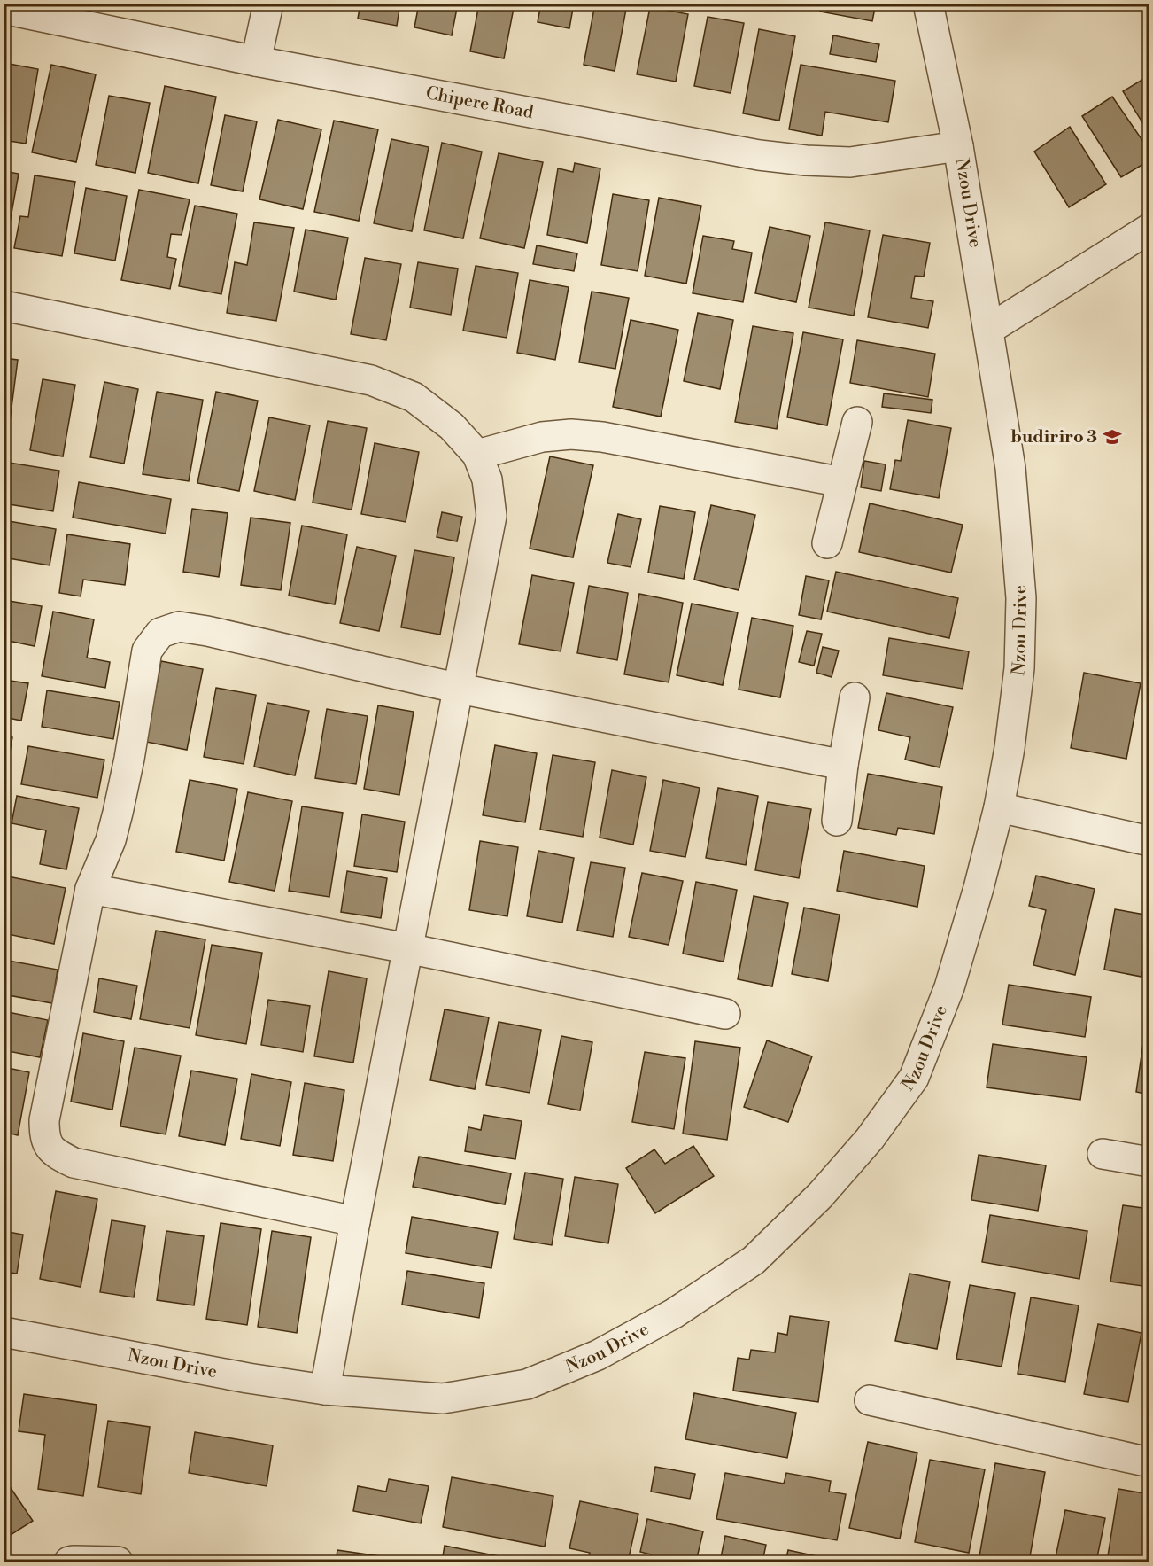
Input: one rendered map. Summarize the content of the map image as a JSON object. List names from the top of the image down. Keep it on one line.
{"streets":{"street":["Chipere Road","Nzou Drive"]},"crossings":[["Chipere Road","Nzou Drive"]],"places":{"school or university":["budiriro 3"]}}
